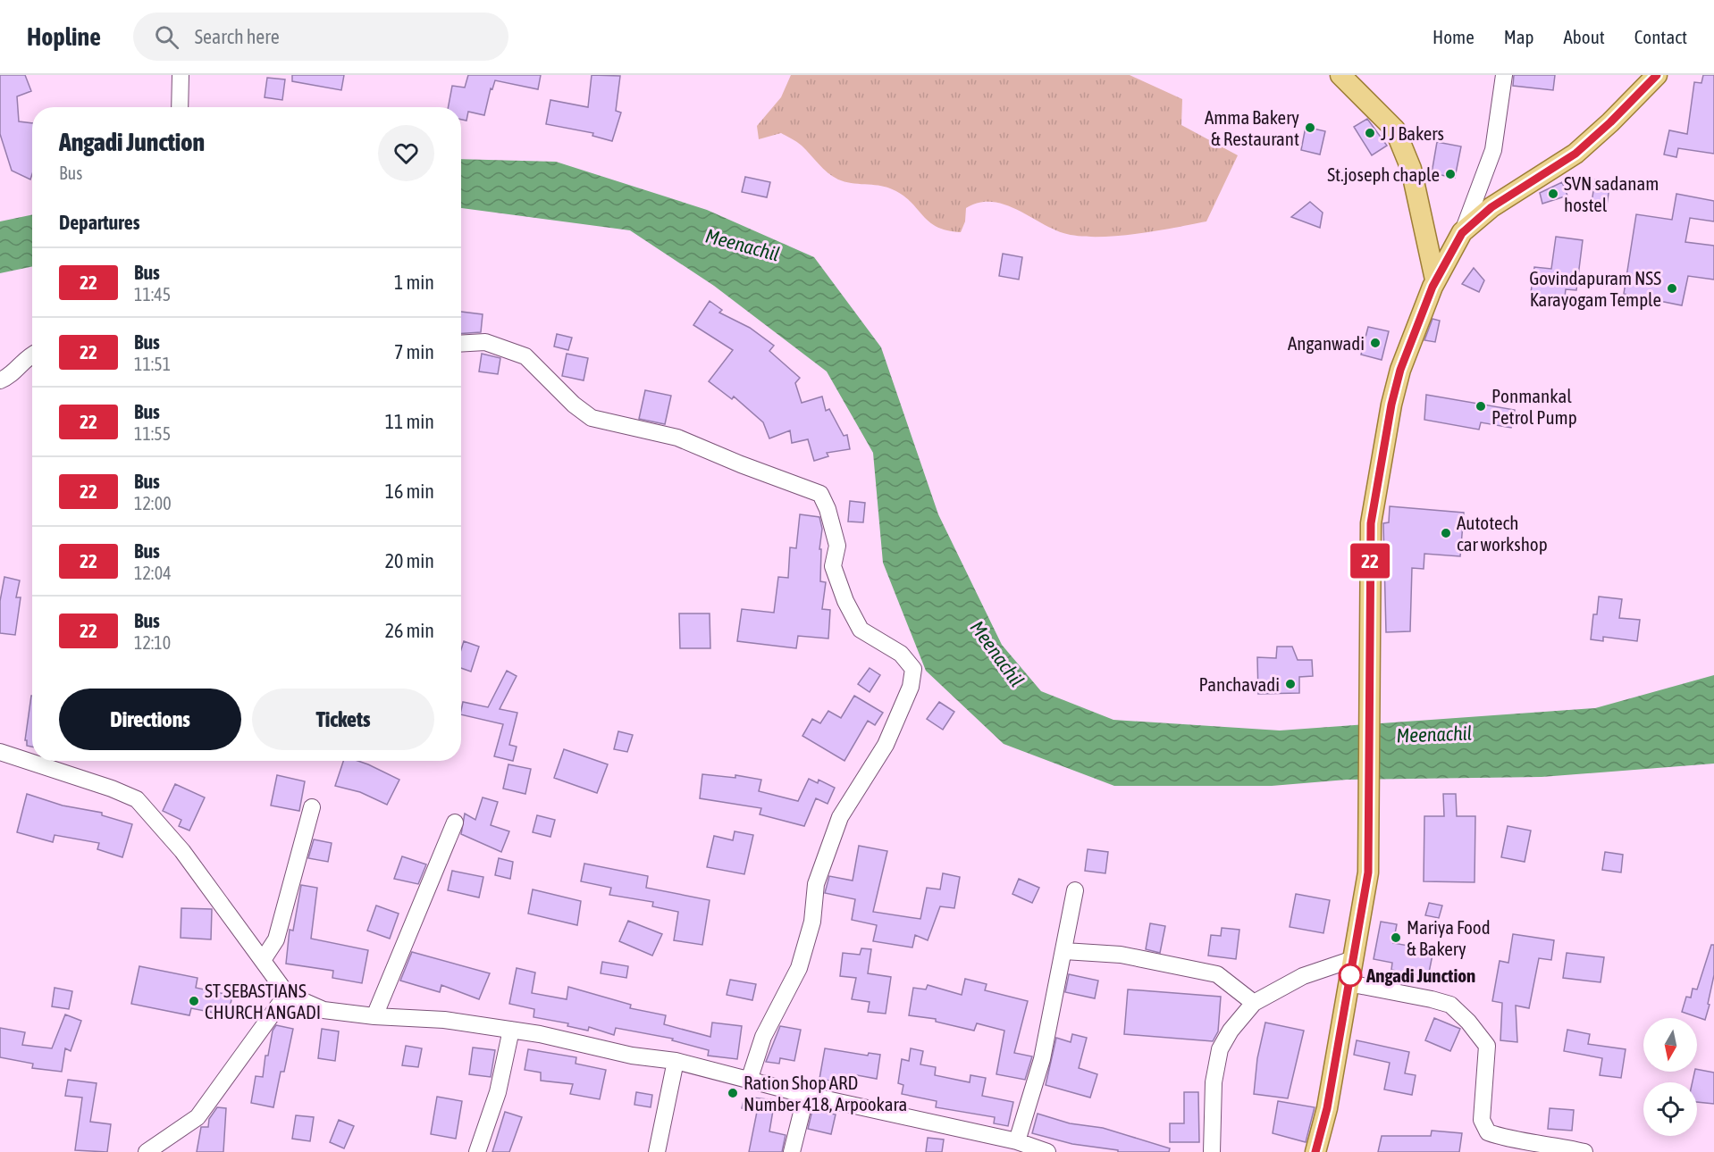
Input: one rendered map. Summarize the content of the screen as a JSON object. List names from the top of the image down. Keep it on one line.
{"water":["Meenachil"],"places":["Amma Bakery & Restaurant","J J Bakers","St.joseph chaple","SVN sadanam hostel","Govindapuram NSS Karayogam Temple","Anganwadi","Ponmankal Petrol Pump","Autotech car workshop","Panchavadi","Mariya Food & Bakery","Angadi Junction","ST SEBASTIANS CHURCH ANGADI","Ration Shop ARD Number 418, Arpookara"],"lines":["bus line 22"],"north":"bottom","page":{"header":"Hopline","search":"Search here","nav":["Home","Map","About","Contact"],"on_map":"22","heading":[["Angadi Junction","Bus"],"Departures"],"list":[{"mark":"22","name":"Bus","note":"11:45","value":"1 min"},{"mark":"22","name":"Bus","note":"11:51","value":"7 min"},{"mark":"22","name":"Bus","note":"11:55","value":"11 min"},{"mark":"22","name":"Bus","note":"12:00","value":"16 min"},{"mark":"22","name":"Bus","note":"12:04","value":"20 min"},{"mark":"22","name":"Bus","note":"12:10","value":"26 min"}],"buttons":["Directions","Tickets"]}}
